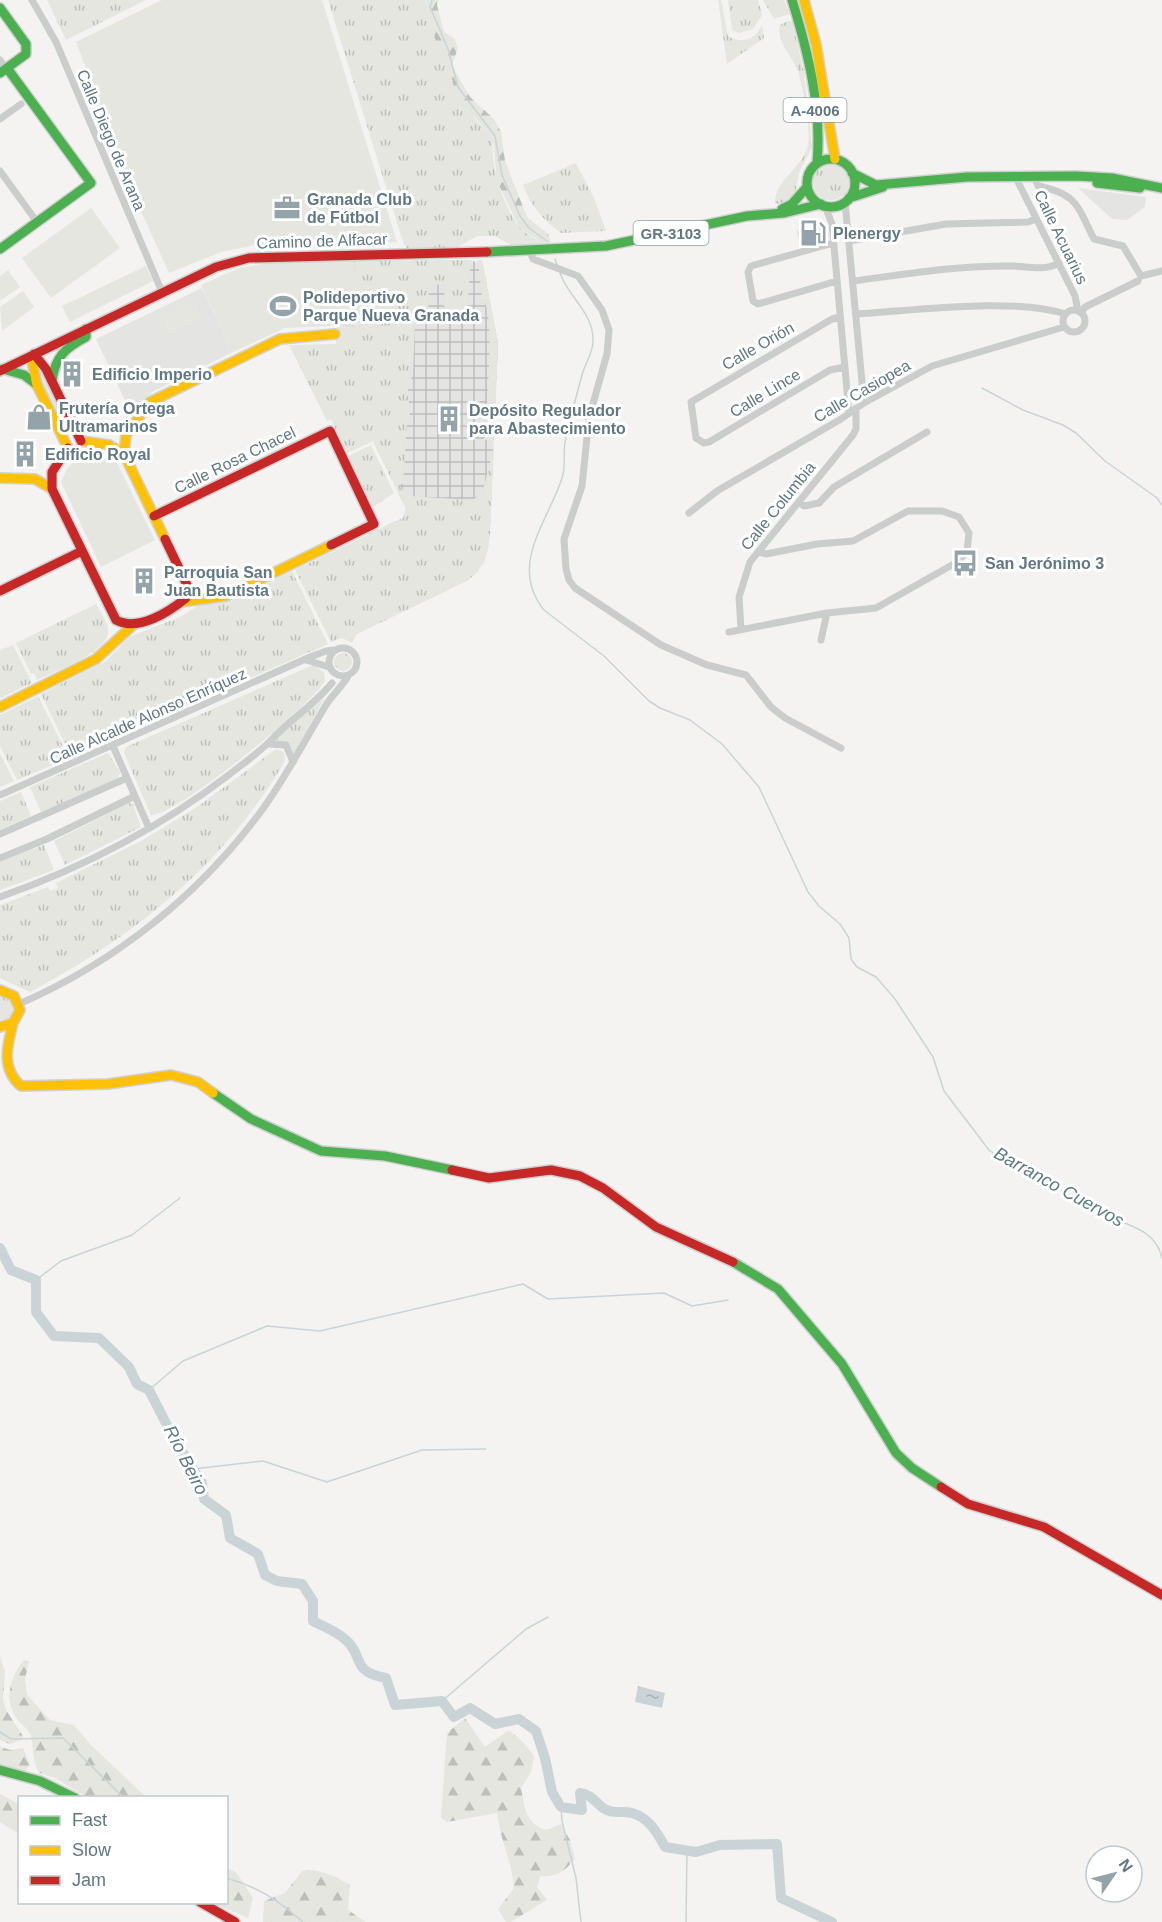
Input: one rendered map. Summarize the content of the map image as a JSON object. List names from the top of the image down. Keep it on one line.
{"streets":{"street":["A-4006","Calle Diego de Arana","GR-3103","Calle Acuarius","Camino de Alfacar","Calle Orión","Calle Casiopea","Calle Lince","Calle Rosa Chacel","Calle Columbia","Calle Alcalde Alonso Enríquez"]},"crossings":[["A-4006","GR-3103"],["Calle Diego de Arana","Camino de Alfacar"],["GR-3103","Calle Acuarius"],["GR-3103","Camino de Alfacar"],["Calle Acuarius","Calle Casiopea"],["Calle Orión","Calle Lince"],["Calle Casiopea","Calle Columbia"]],"water":["Barranco Cuervos","Río Beiro"],"places":{"office":["Granada Club de Fútbol"],"fuel station":["Plenergy"],"sports":["Polideportivo Parque Nueva Granada"],"building":["Edificio Imperio","Depósito Regulador para Abastecimiento","Edificio Royal","Parroquia San Juan Bautista"],"shop":["Frutería Ortega Ultramarinos"],"bus stop":["San Jerónimo 3"]},"legend":["Fast","Slow","Jam"],"north":"top right"}
